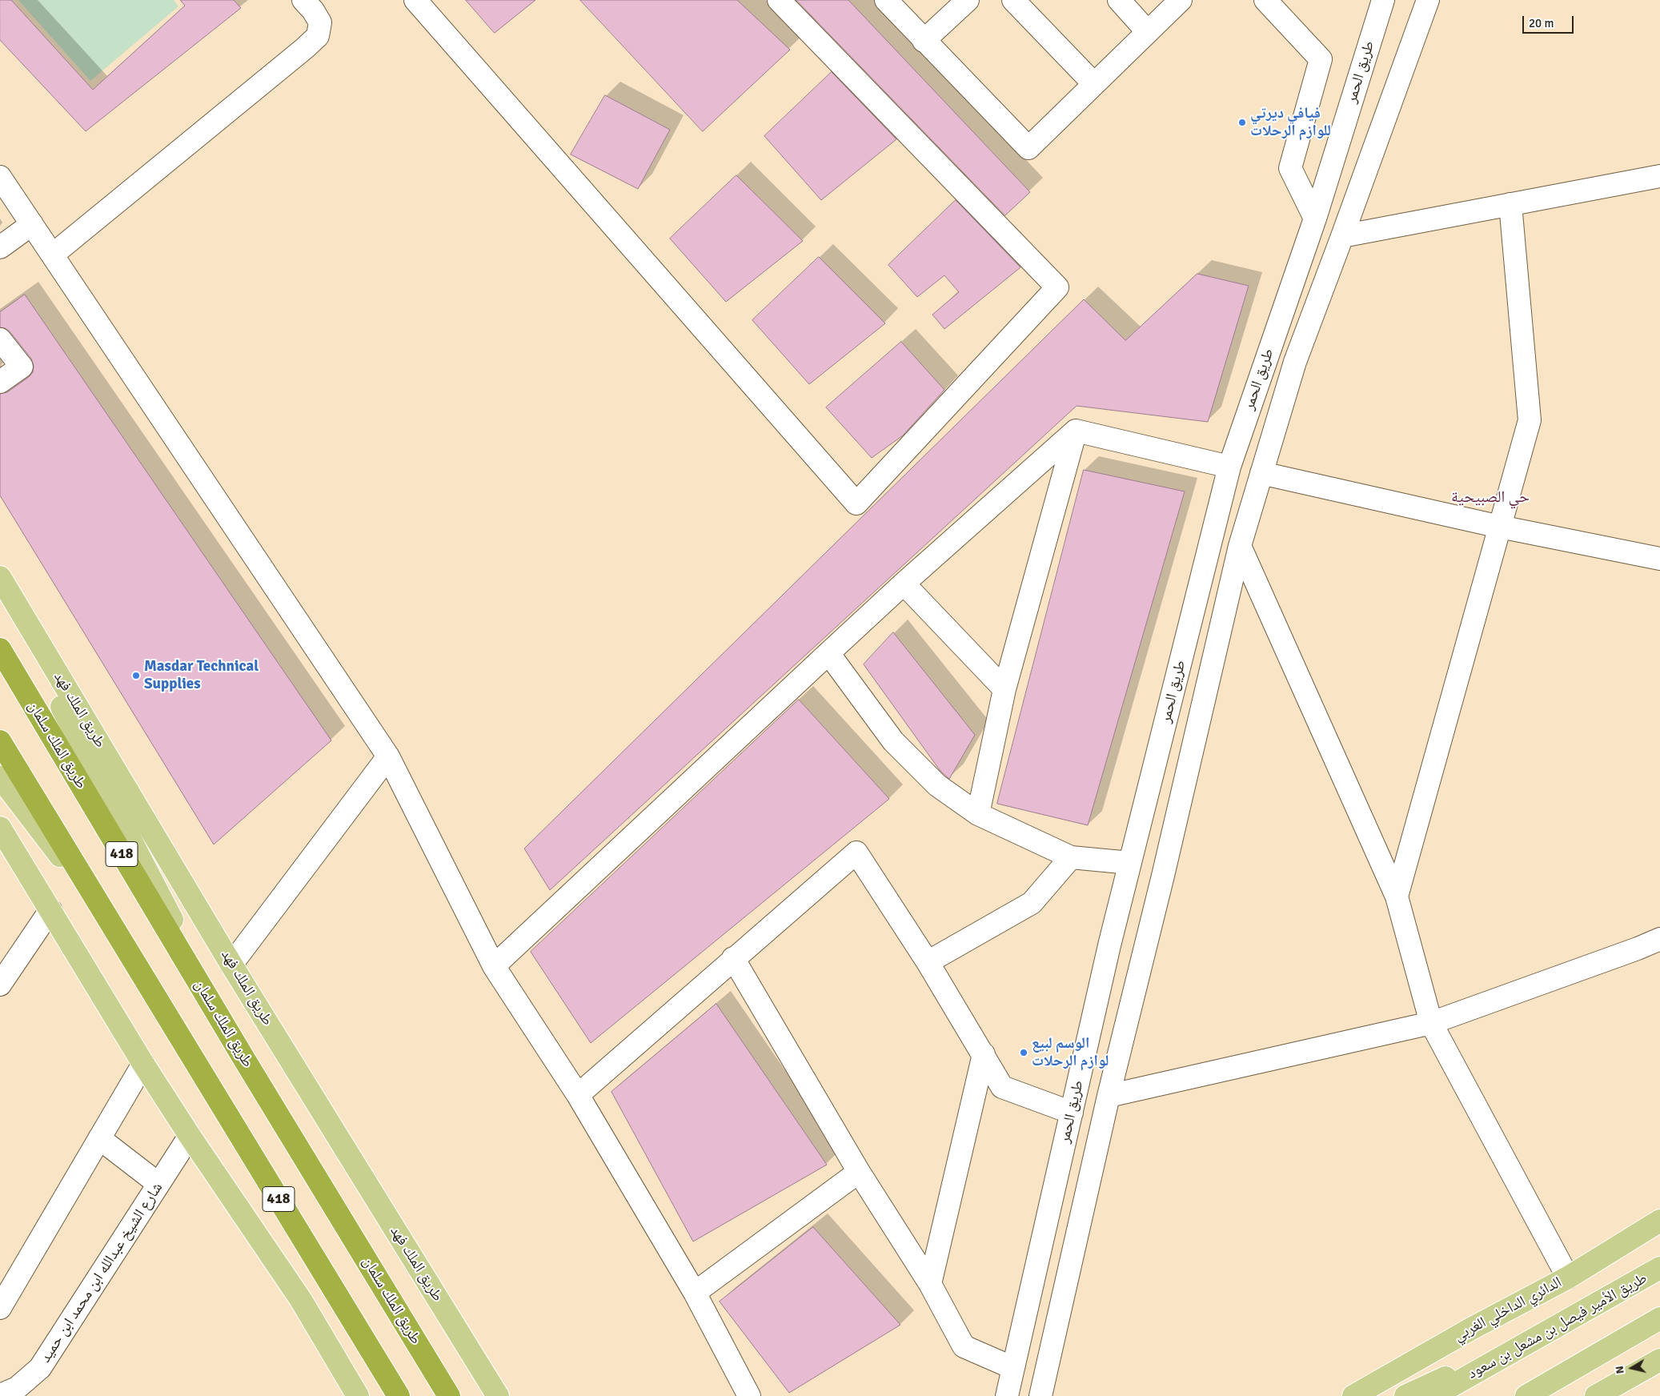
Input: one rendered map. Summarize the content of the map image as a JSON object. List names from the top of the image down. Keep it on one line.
{"streets":{"highway":["طريق الملك سلمان","418"],"main road":["طريق الملك فهد","الدائري الداخلي الغربي","طريق الأمير فيصل بن مشعل بن سعود"],"street":["طريق الحمر","شارع الشيخ عبدالله ابن محمد ابن حميد"]},"districts":["حي الصبيحية"],"places":["فيافي ديرتي للوازم الرحلات","Masdar Technical Supplies","الوسم لبيع لوازم الرحلات"],"scale_bar":"20 m","north":"left"}
